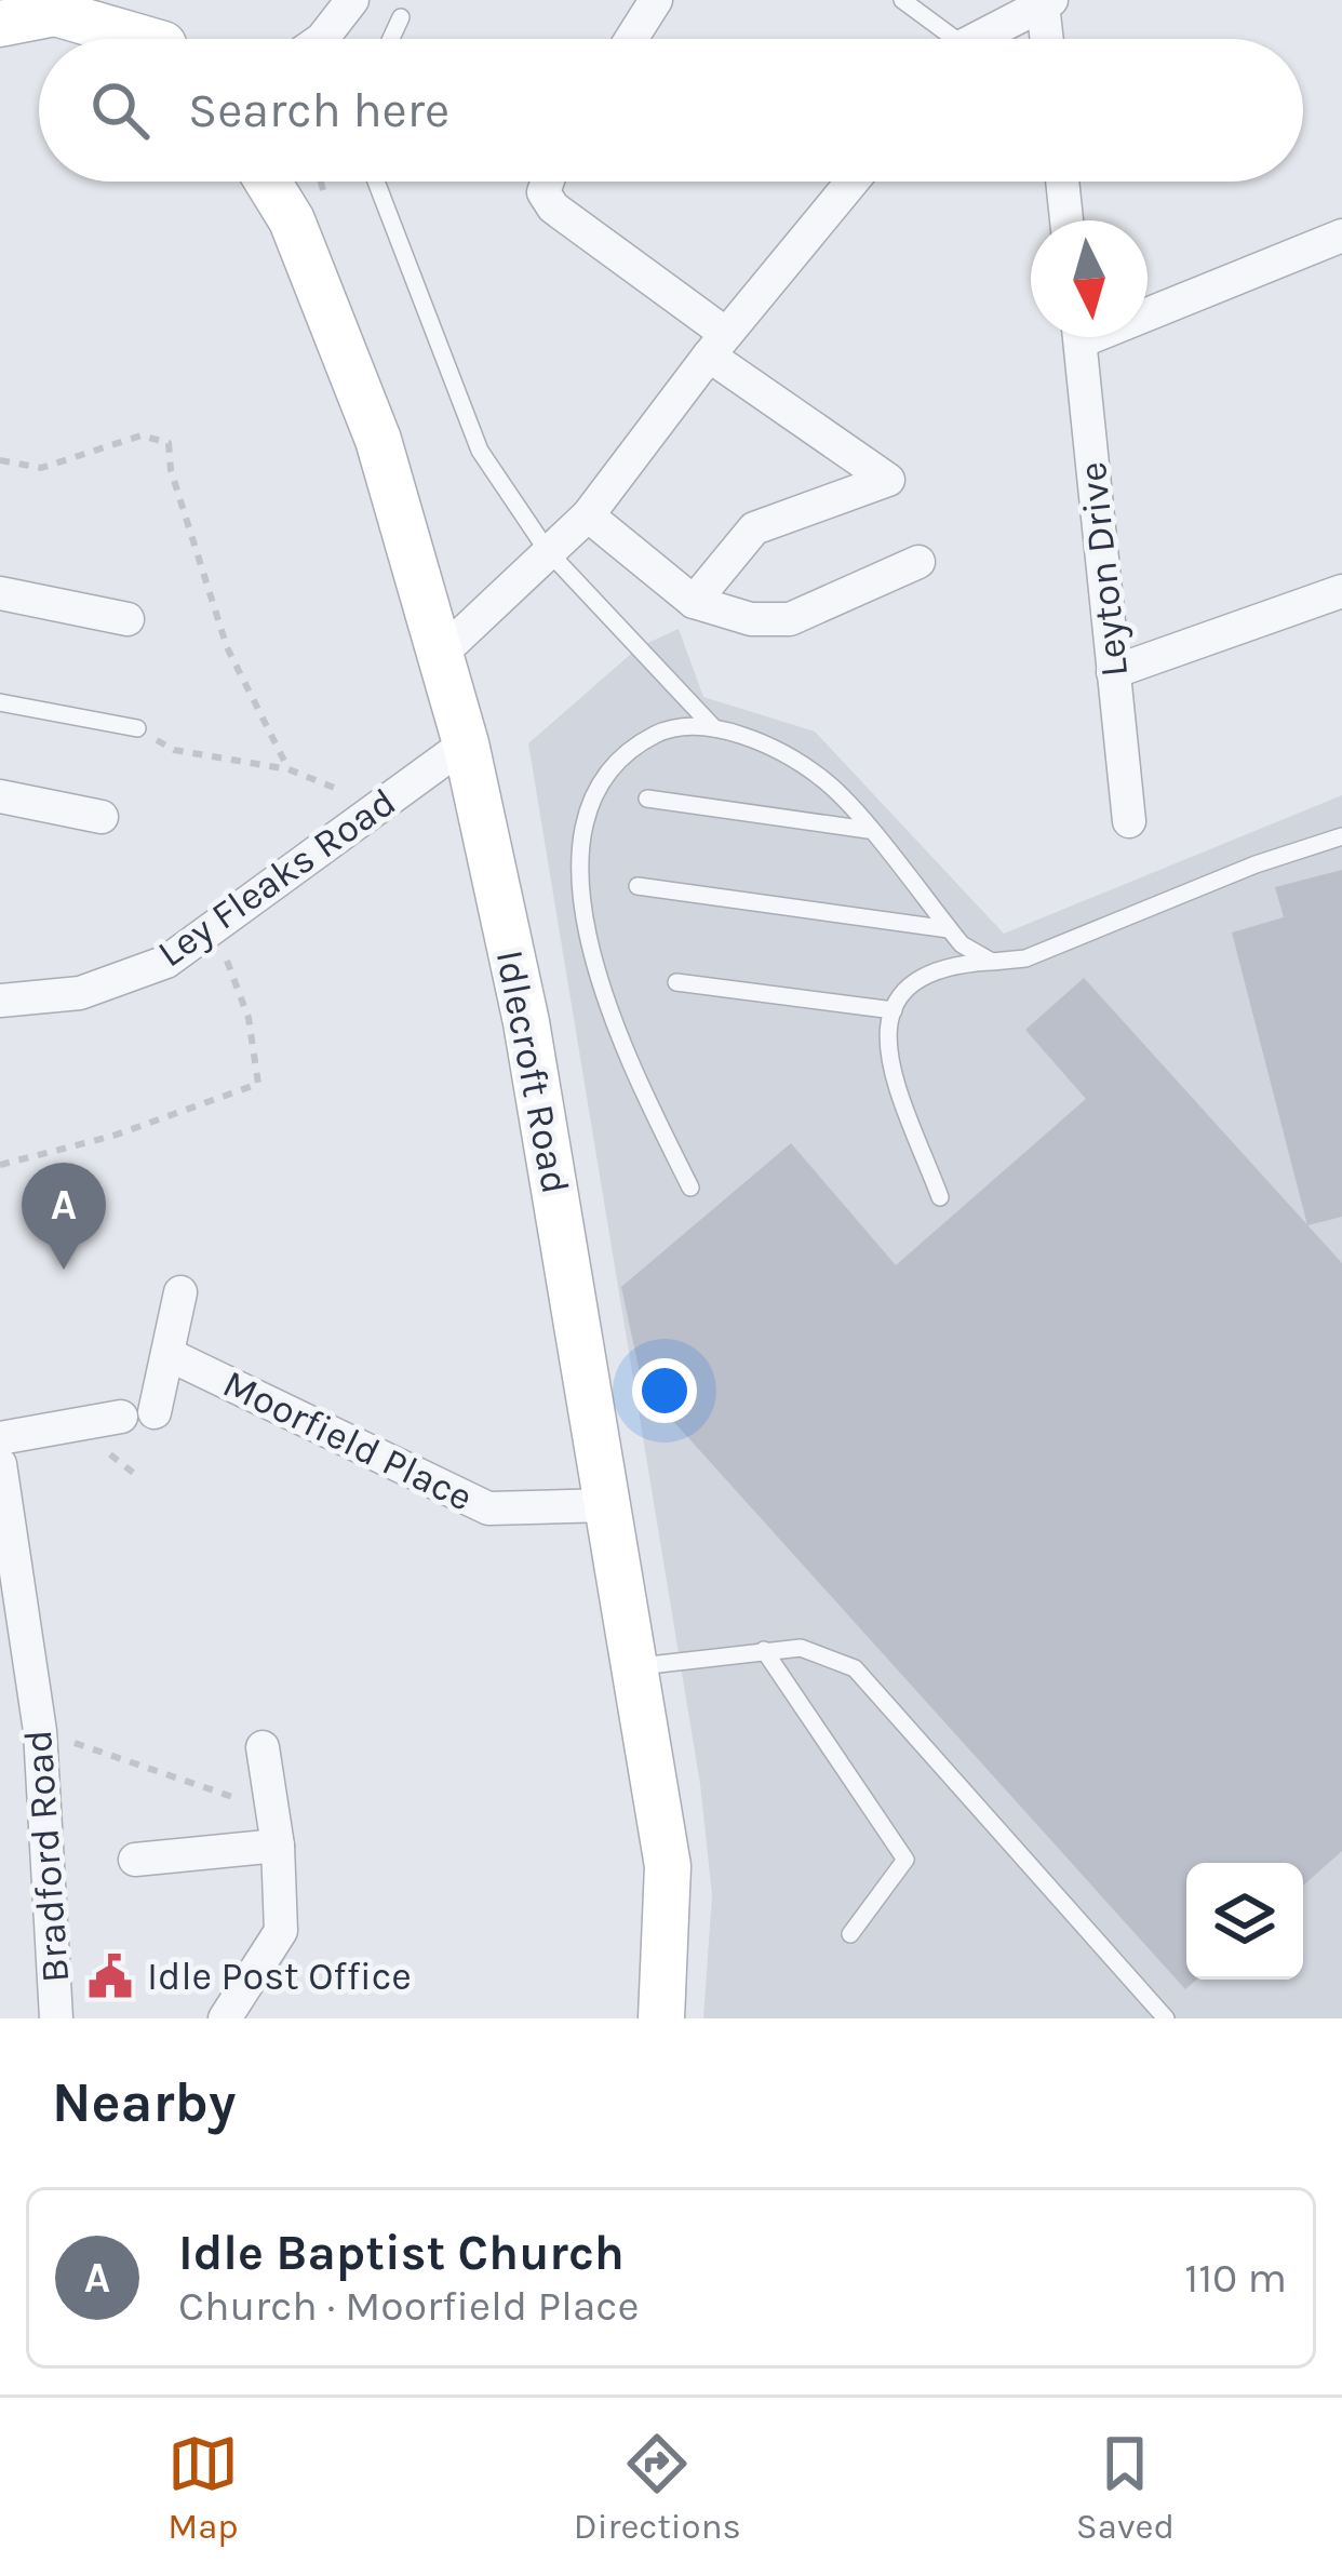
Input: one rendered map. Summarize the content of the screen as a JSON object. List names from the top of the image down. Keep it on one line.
{"streets":{"street":["Leyton Drive","Ley Fleaks Road","Idlecroft Road","Moorfield Place","Bradford Road"]},"crossings":[["Ley Fleaks Road","Idlecroft Road"],["Idlecroft Road","Moorfield Place"]],"places":{"public building":["Idle Post Office"]},"north":"bottom","page":{"search":"Search here","pins":"A","heading":"Nearby","list":[{"mark":"A","name":"Idle Baptist Church","note":"Church · Moorfield Place","value":"110 m"}],"nav":["Map","Directions","Saved"]}}
